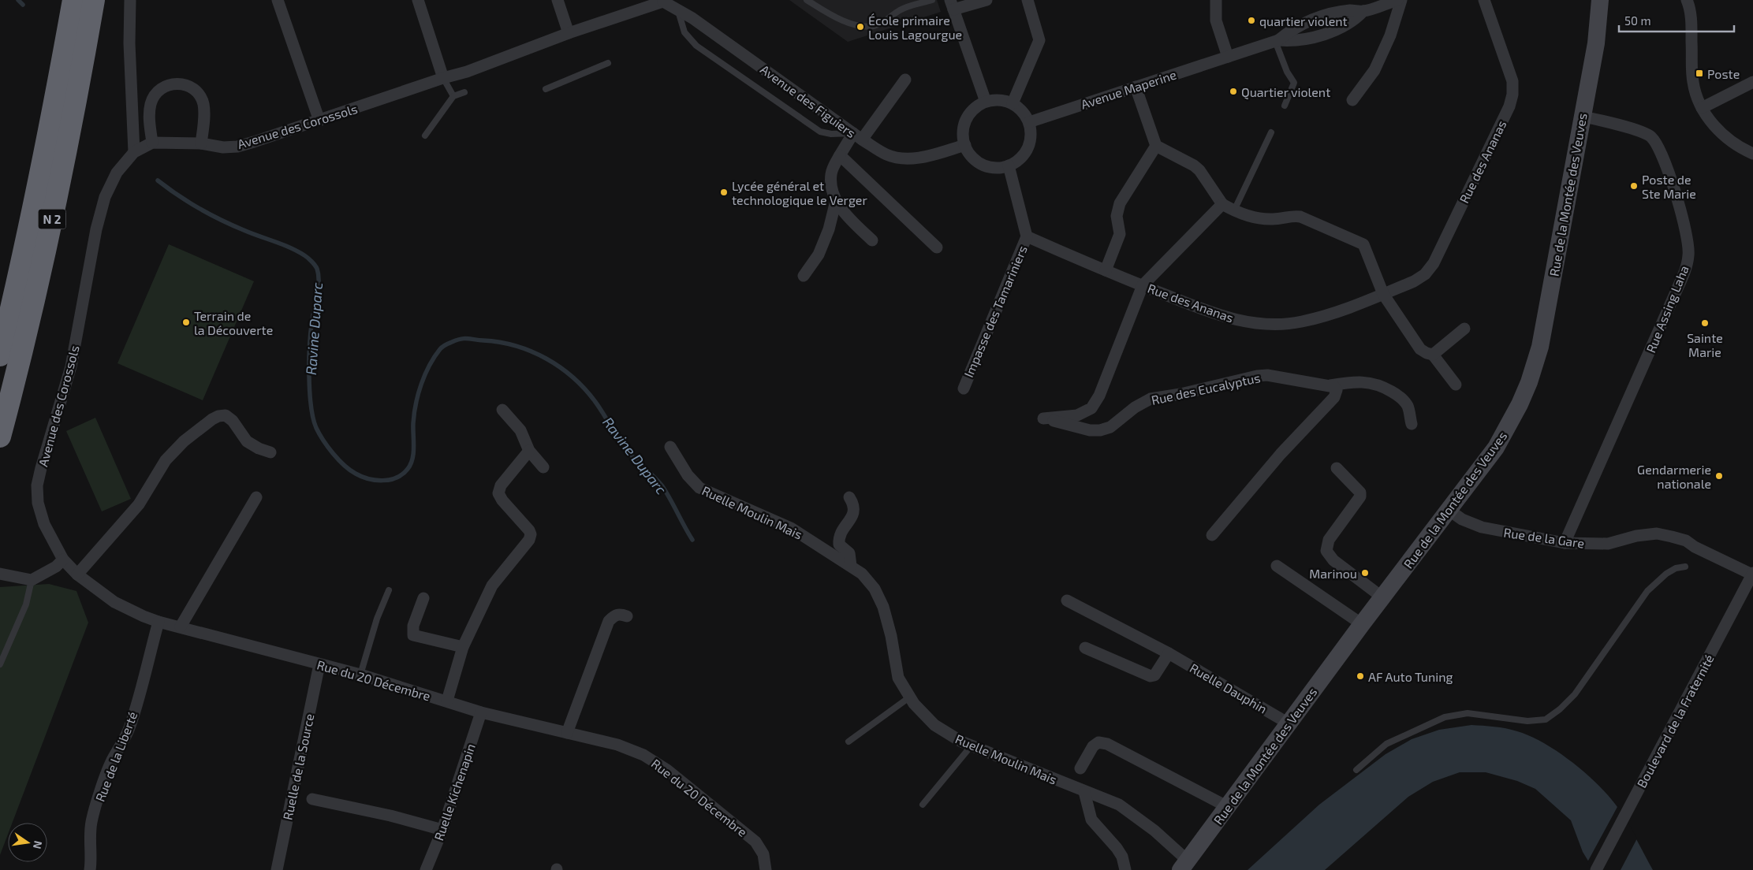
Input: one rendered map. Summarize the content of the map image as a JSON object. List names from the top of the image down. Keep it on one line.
{"streets":{"highway":["N 2"],"main road":["Rue de la Montée des Veuves"],"street":["Avenue Maperine","Avenue des Figuiers","Avenue des Corossols","Rue des Ananas","Rue Assing Laha","Impasse des Tamariniers","Rue des Eucalyptus","Ruelle Moulin Mais","Rue de la Gare","Rue du 20 Décembre","Ruelle Dauphin","Boulevard de la Fraternité","Rue de la Liberté","Ruelle de la Source","Ruelle Kichenapin"]},"crossings":[["Avenue Maperine","Avenue des Figuiers"],["Avenue Maperine","Impasse des Tamariniers"],["Avenue des Figuiers","Avenue des Corossols"],["Avenue des Figuiers","Impasse des Tamariniers"],["Avenue des Corossols","Rue du 20 Décembre"],["Rue des Ananas","Impasse des Tamariniers"],["Rue des Ananas","Rue des Eucalyptus"],["Rue de la Montée des Veuves","Rue Assing Laha"],["Rue de la Montée des Veuves","Ruelle Moulin Mais"],["Rue de la Montée des Veuves","Rue de la Gare"],["Rue de la Montée des Veuves","Ruelle Dauphin"],["Rue Assing Laha","Rue de la Gare"],["Rue de la Gare","Boulevard de la Fraternité"],["Rue du 20 Décembre","Rue de la Liberté"],["Rue du 20 Décembre","Ruelle de la Source"],["Rue du 20 Décembre","Ruelle Kichenapin"]],"water":["Ravine Duparc"],"places":{"other":["quartier violent","École primaire Louis Lagourgue","Quartier violent","Poste de Ste Marie","Lycée général et technologique le Verger","Terrain de la Découverte","Sainte Marie","Gendarmerie nationale","Marinou","AF Auto Tuning"],"transit":["Poste"]},"scale_bar":"50 m","north":"right"}
